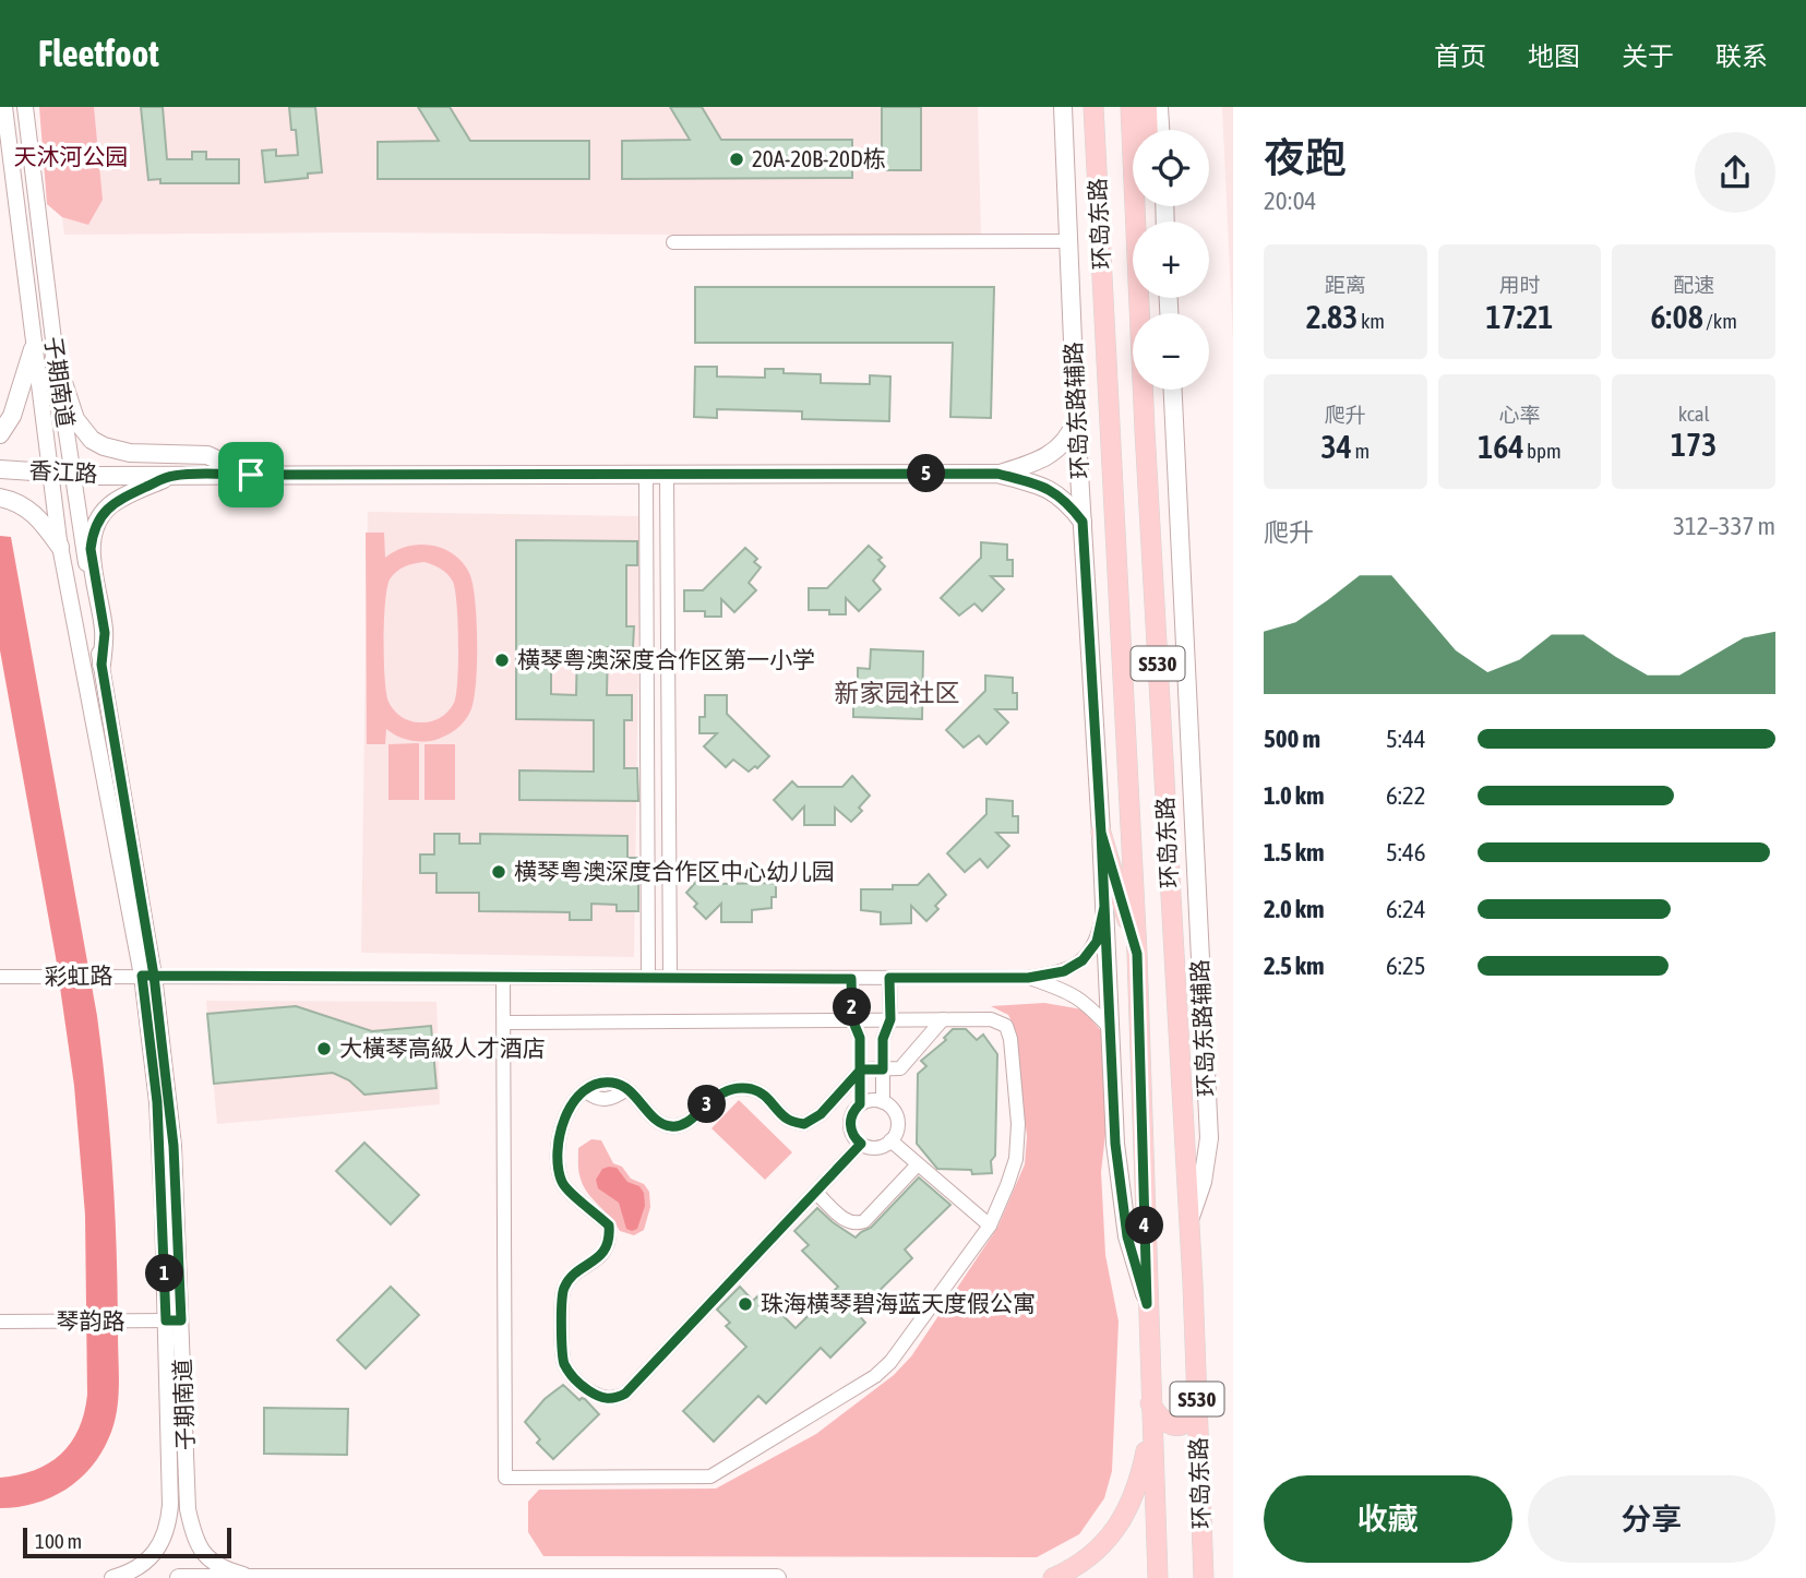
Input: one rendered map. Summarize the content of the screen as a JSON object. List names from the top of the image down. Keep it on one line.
{"streets":{"main road":["环岛东路","环岛东路辅路","香江路","S530"],"street":["子期南道","彩虹路","琴韵路"]},"crossings":[["环岛东路","环岛东路辅路"],["子期南道","香江路"],["子期南道","彩虹路"],["子期南道","琴韵路"]],"districts":["新家园社区"],"parks":["天沐河公园"],"places":["20A-20B-20D栋","横琴粤澳深度合作区第一小学","横琴粤澳深度合作区中心幼儿园","大橫琴高級人才酒店","珠海横琴碧海蓝天度假公寓"],"scale_bar":"100 m","page":{"header":"Fleetfoot","nav":["首页","地图","关于","联系"],"heading":["夜跑","20:04"],"map_buttons":["+","−"],"stats":[["距离","2.83 km"],["用时","17:21"],["配速","6:08 /km"],["爬升","34 m"],["心率","164 bpm"],["kcal","173"]],"pins":["5","2","3","4","1"],"chart":["爬升","312–337 m"],"list":[{"name":"500 m","note":"5:44"},{"name":"1.0 km","note":"6:22"},{"name":"1.5 km","note":"5:46"},{"name":"2.0 km","note":"6:24"},{"name":"2.5 km","note":"6:25"}],"buttons":["收藏","分享"],"scale":"100 m"}}
